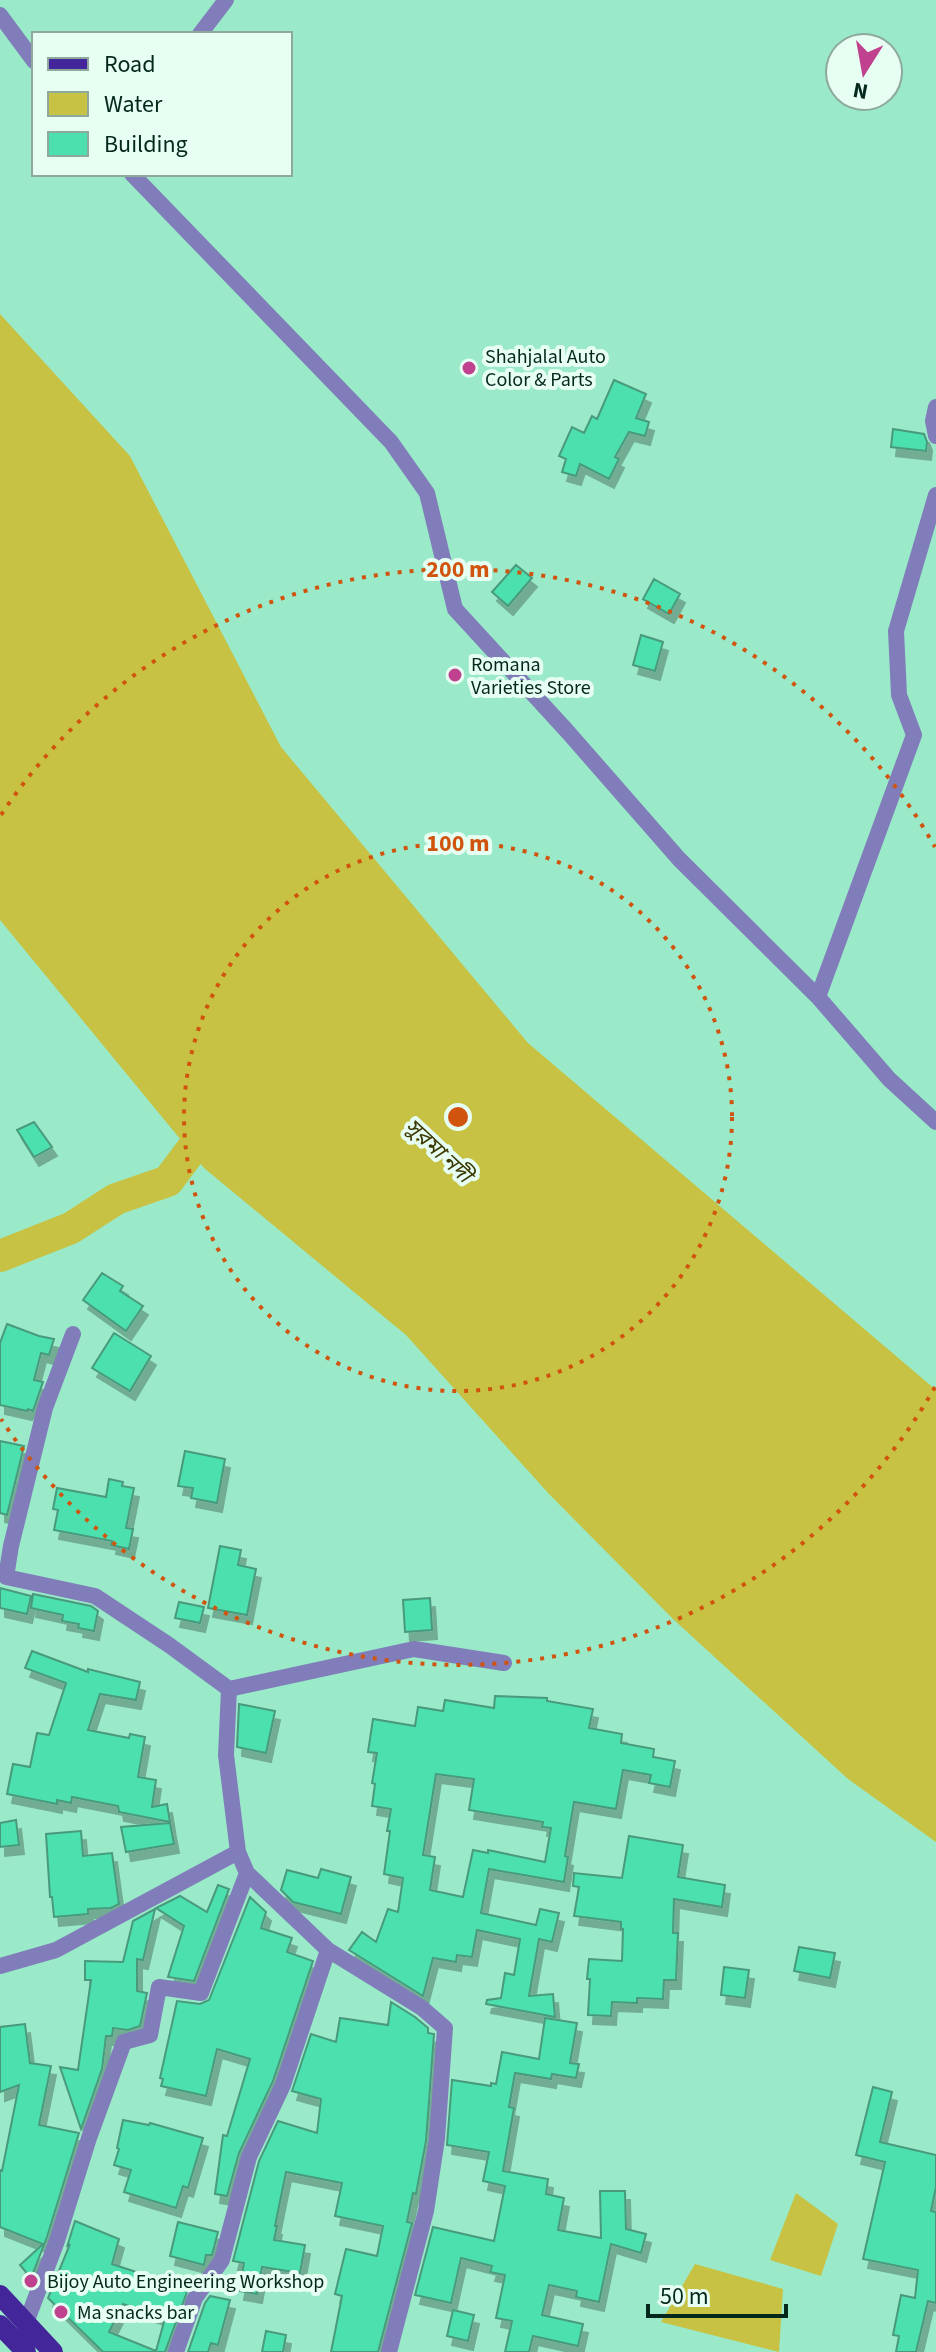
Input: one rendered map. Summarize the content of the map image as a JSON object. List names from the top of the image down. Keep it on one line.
{"water":["সুরমা নদী"],"places":["Shahjalal Auto Color & Parts","Romana Varieties Store","Bijoy Auto Engineering Workshop","Ma snacks bar"],"legend":["Road","Water","Building"],"scale_bar":"50 m","north":"bottom","rings":["200 m","100 m"]}
